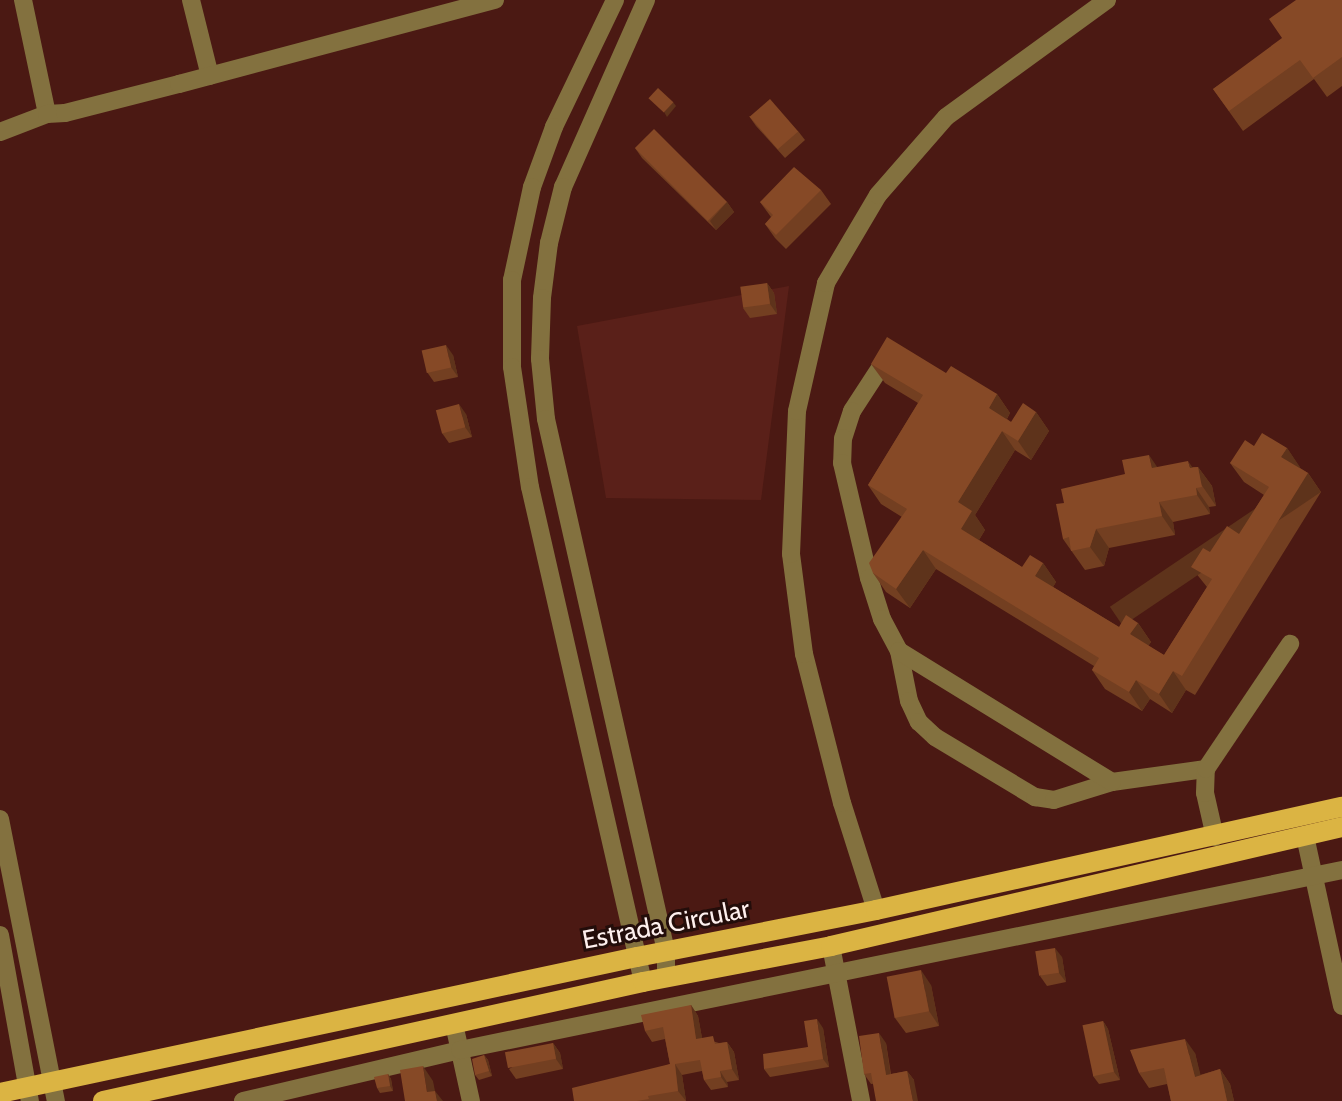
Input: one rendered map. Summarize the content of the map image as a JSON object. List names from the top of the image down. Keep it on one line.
{"streets":{"main road":["Estrada Circular"]}}
